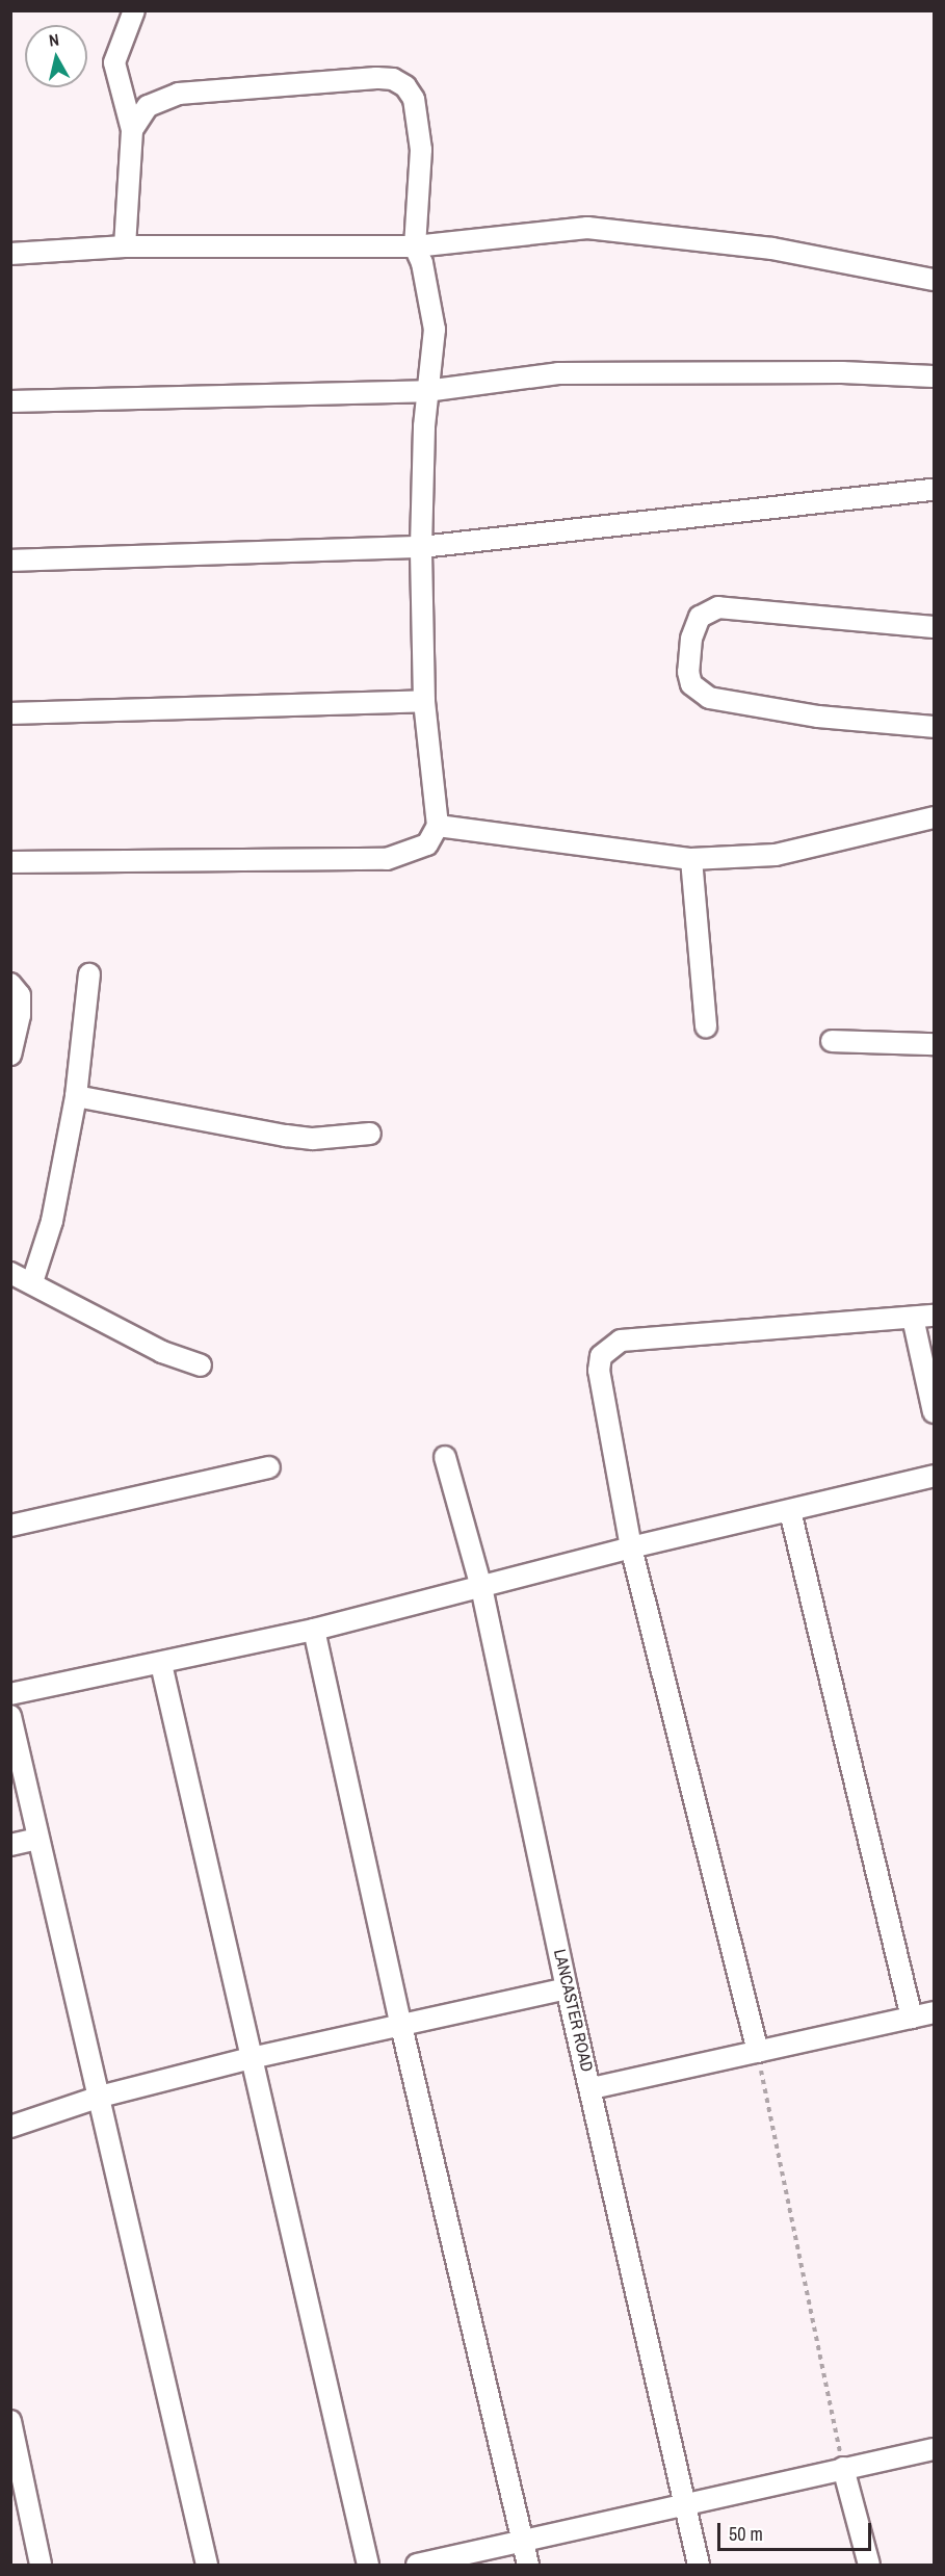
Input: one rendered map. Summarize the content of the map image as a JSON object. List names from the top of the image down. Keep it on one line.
{"streets":{"street":["LANCASTER ROAD"]},"scale_bar":"50 m","north":"top"}
